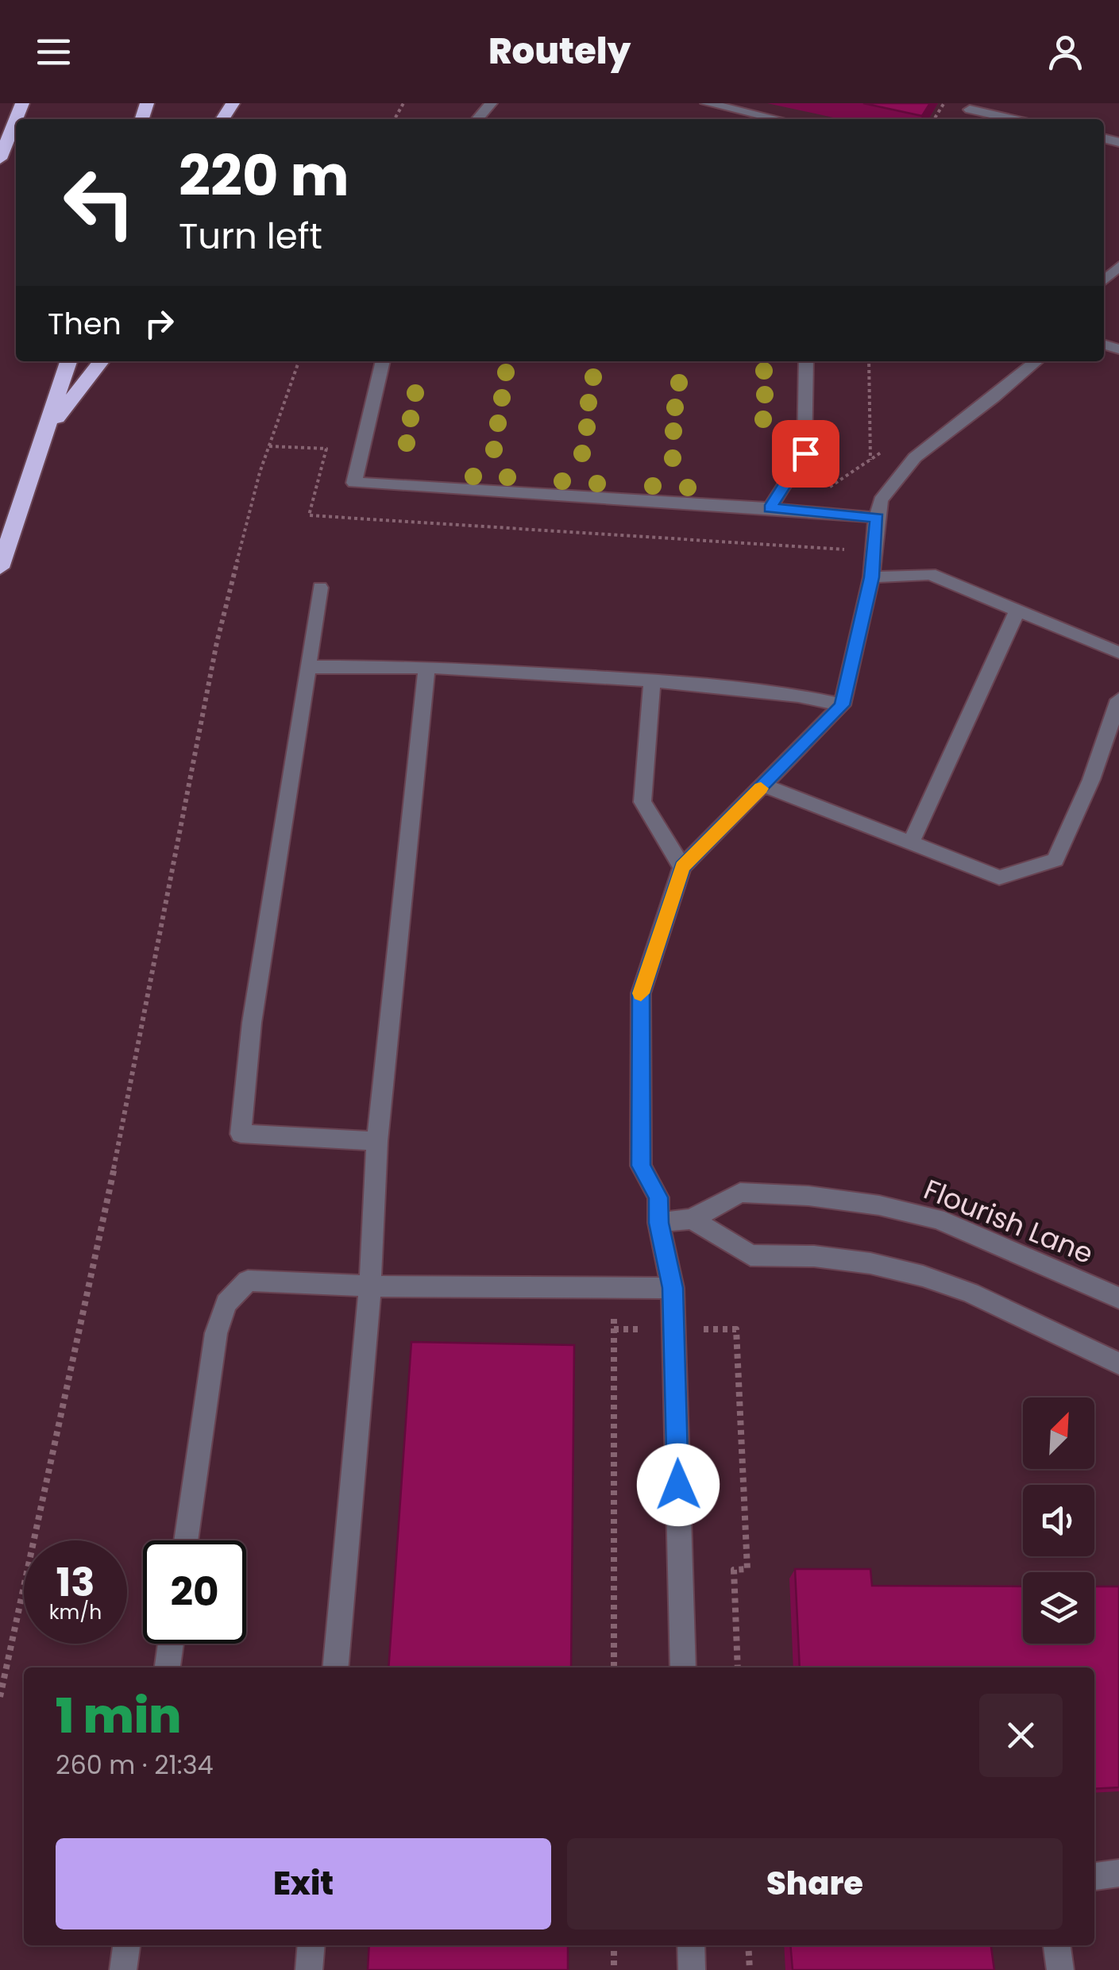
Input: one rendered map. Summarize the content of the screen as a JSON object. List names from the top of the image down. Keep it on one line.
{"streets":{"street":["Flourish Lane"]},"north":"top right","page":{"header":"Routely","turn":["220 m","Turn left"],"then":"Then","speed":"13 km/h","limit":"20","heading":["1 min","260 m · 21:34"],"buttons":["Exit","Share"]}}
